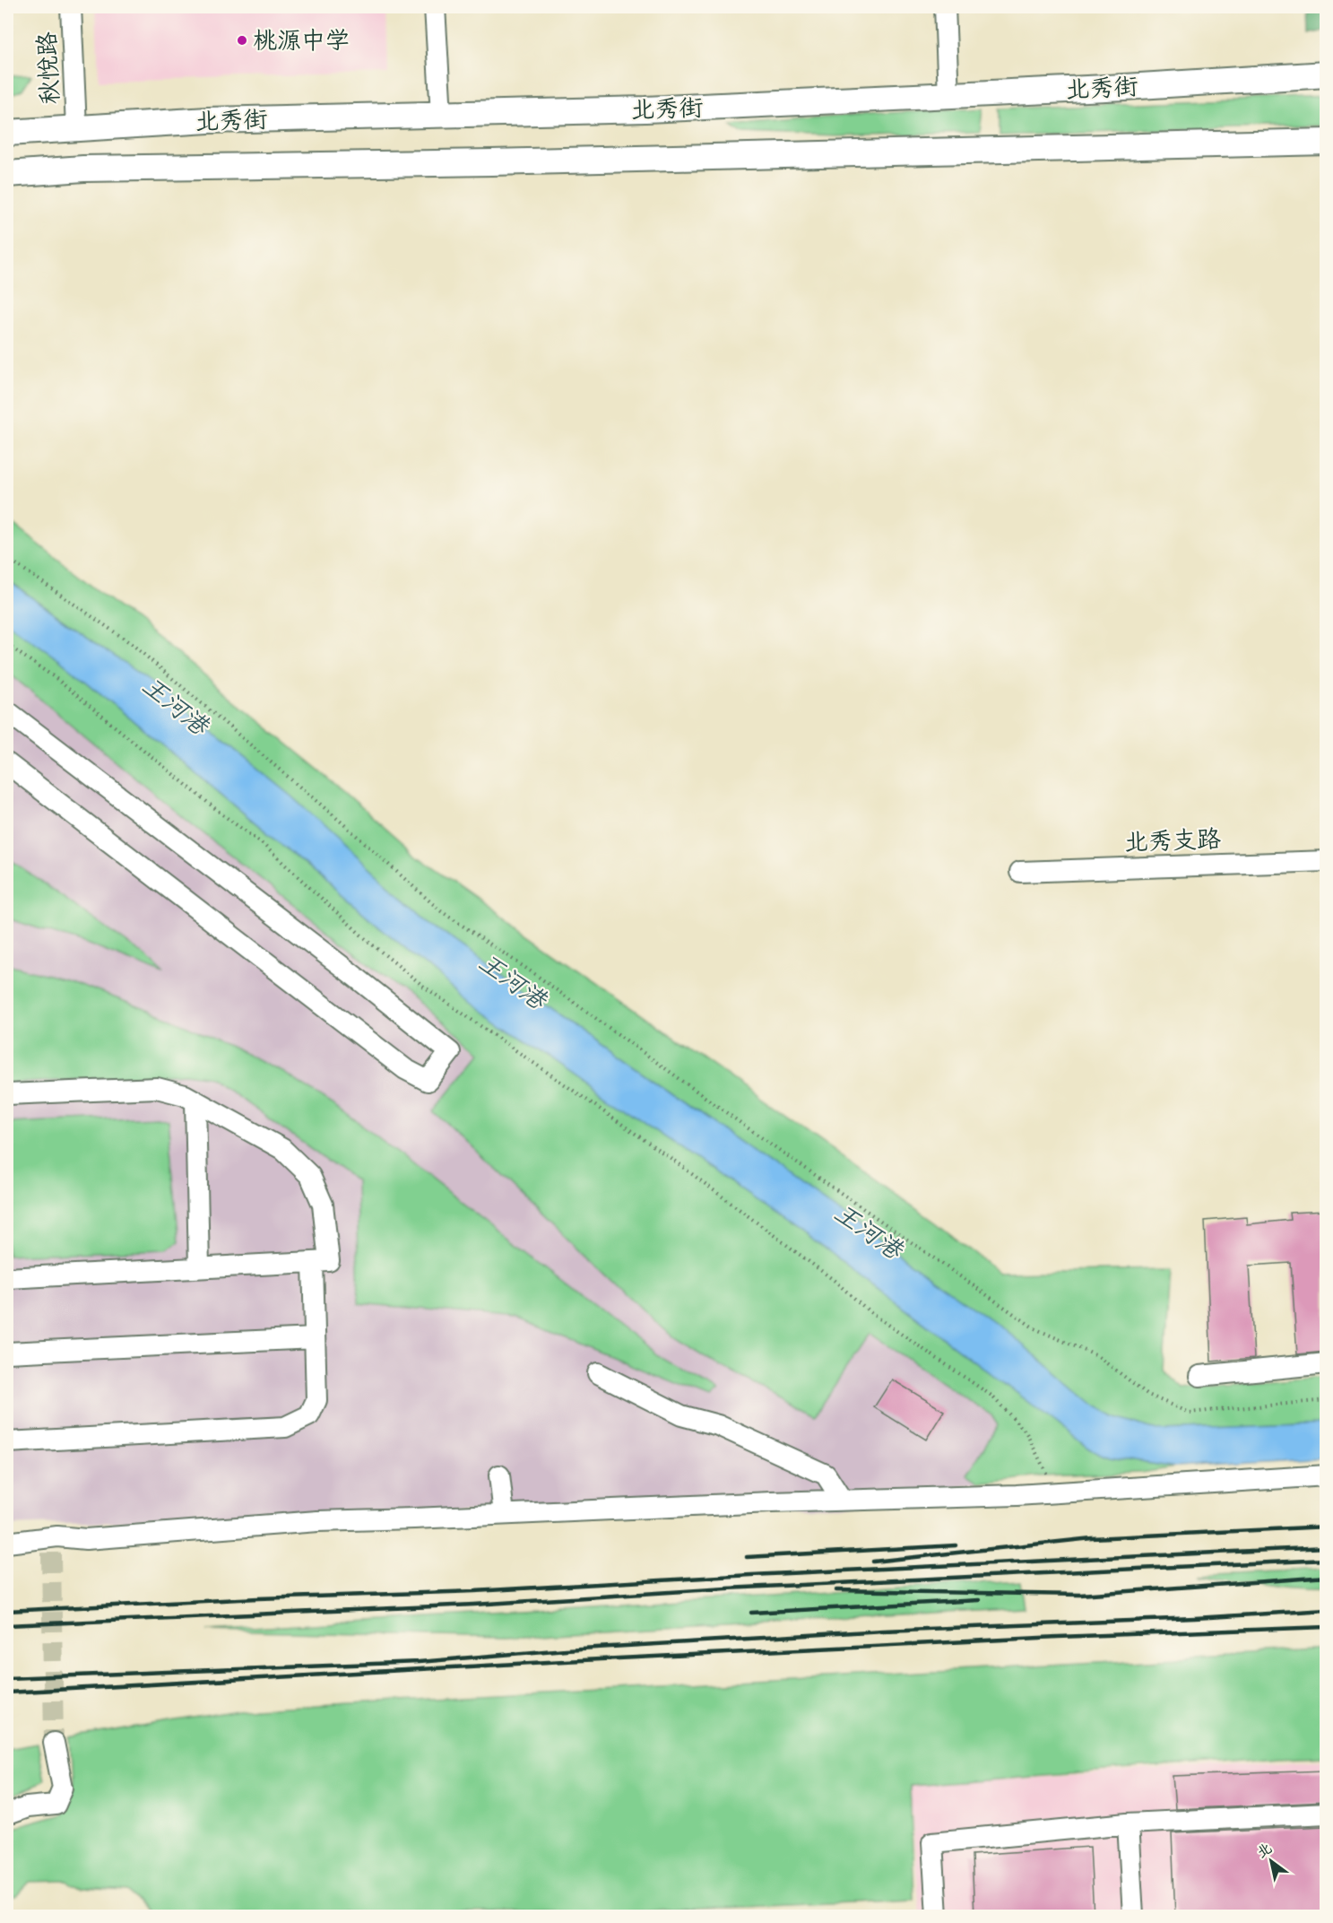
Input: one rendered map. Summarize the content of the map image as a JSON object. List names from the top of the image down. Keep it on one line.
{"streets":{"main road":["北秀街"],"street":["秋悦路","北秀支路"]},"crossings":[["秋悦路","北秀街"]],"water":["王河港"],"places":["桃源中学"],"north":"top left"}
